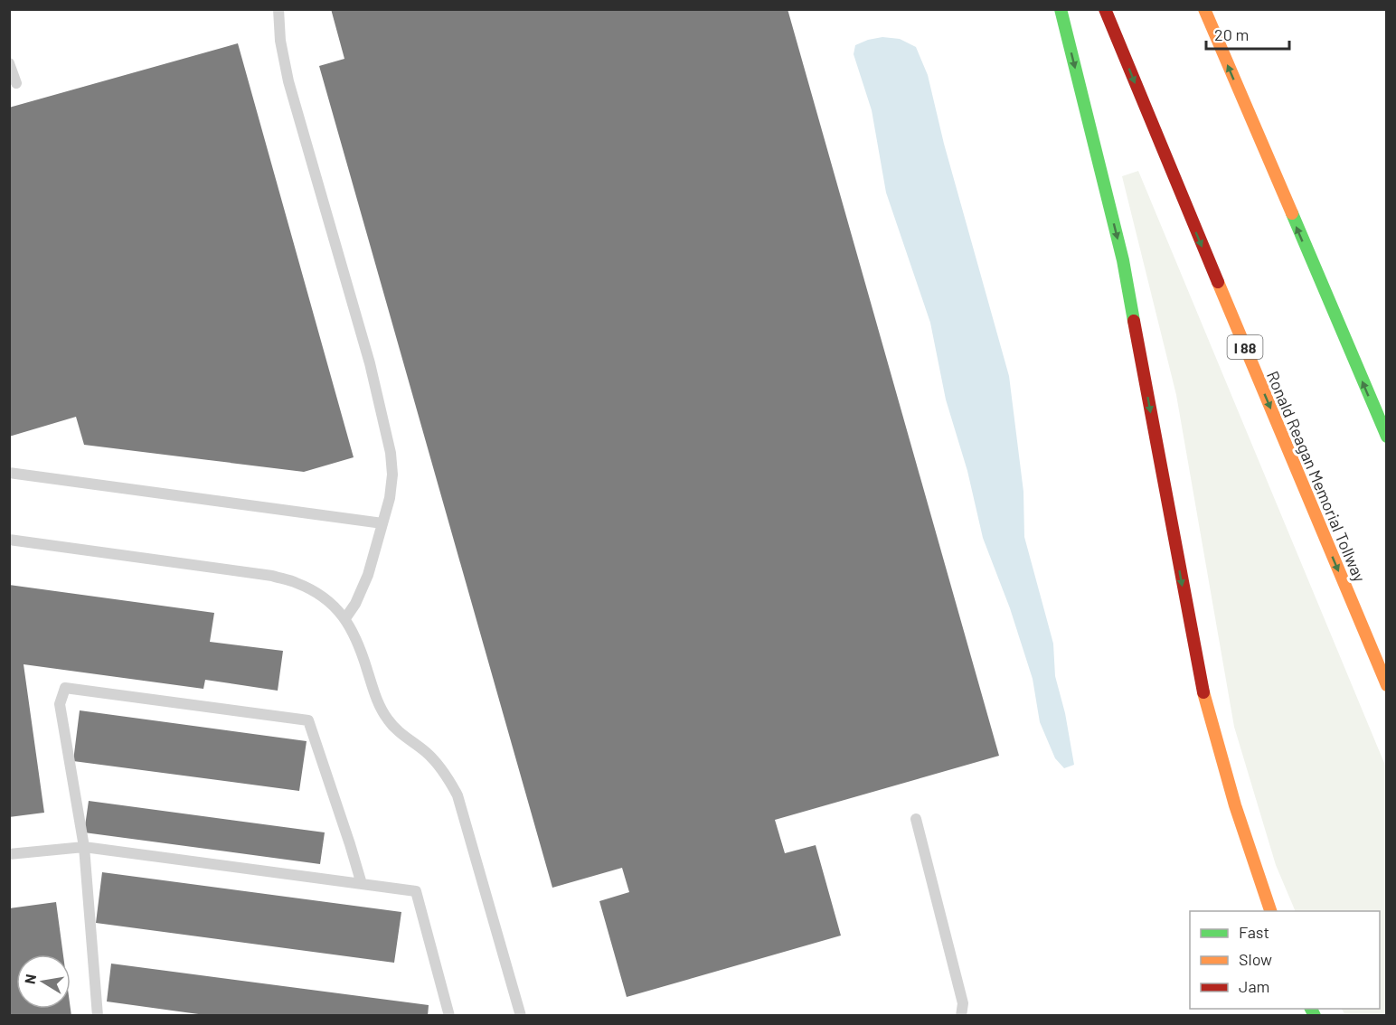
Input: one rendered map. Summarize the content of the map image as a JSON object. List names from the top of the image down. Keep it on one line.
{"streets":{"highway":["I 88","Ronald Reagan Memorial Tollway"]},"legend":["Fast","Slow","Jam"],"scale_bar":"20 m","north":"left"}
